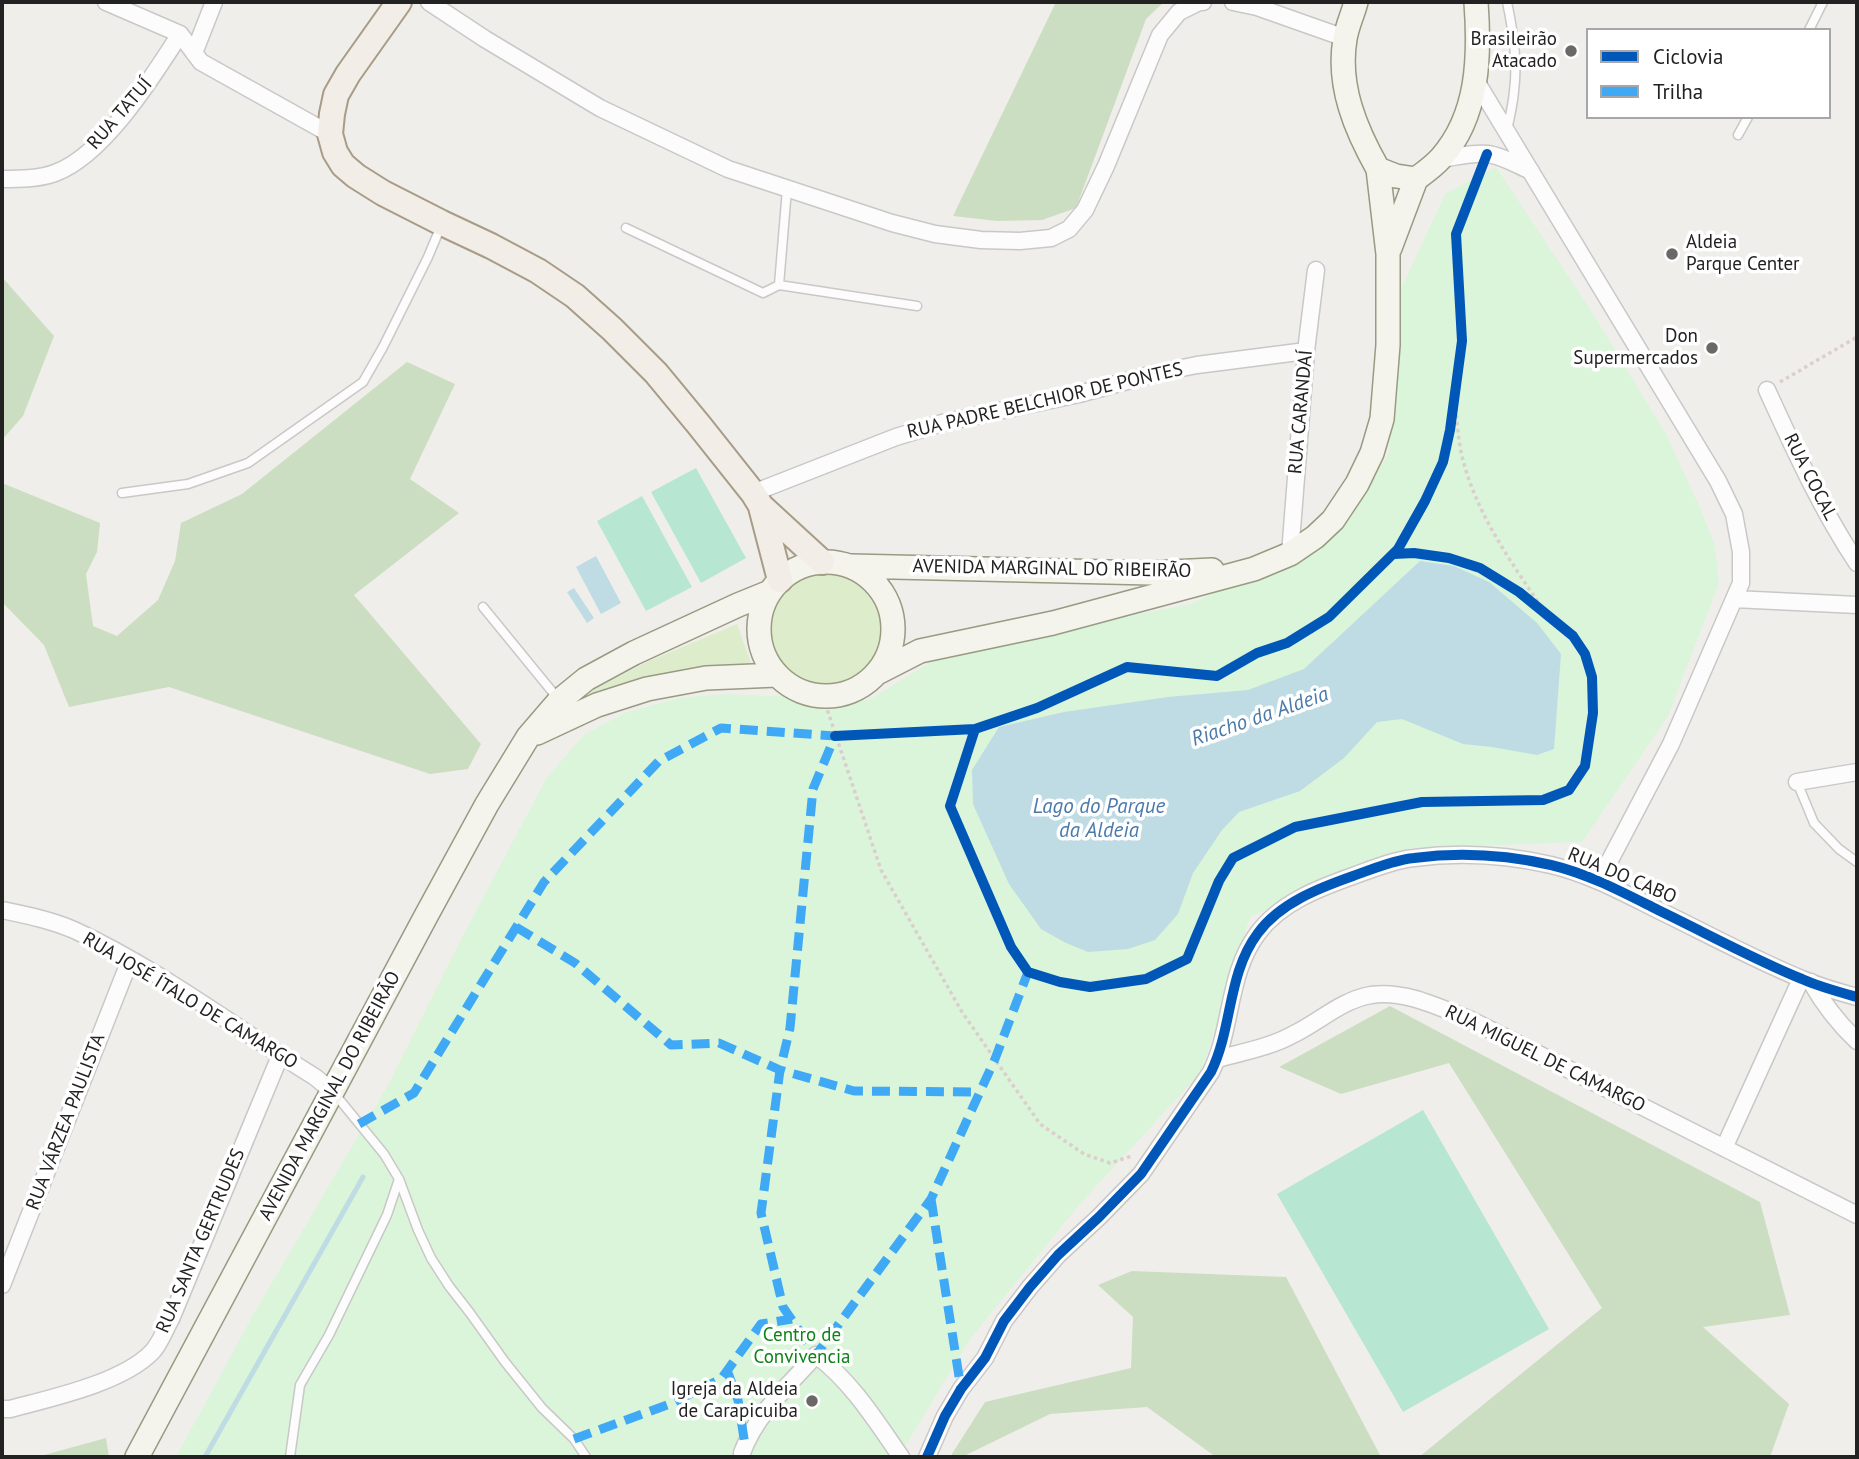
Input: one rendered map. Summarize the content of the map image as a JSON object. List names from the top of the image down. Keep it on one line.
{"streets":{"main road":["AVENIDA MARGINAL DO RIBEIRÃO"],"street":["RUA TATUÍ","RUA PADRE BELCHIOR DE PONTES","RUA CARANDAÍ","RUA COCAL","RUA DO CABO","RUA JOSÉ ÍTALO DE CAMARGO","RUA MIGUEL DE CAMARGO","RUA VÁRZEA PAULISTA","RUA SANTA GERTRUDES"]},"crossings":[["RUA PADRE BELCHIOR DE PONTES","RUA CARANDAÍ"],["RUA CARANDAÍ","AVENIDA MARGINAL DO RIBEIRÃO"],["AVENIDA MARGINAL DO RIBEIRÃO","RUA JOSÉ ÍTALO DE CAMARGO"],["RUA DO CABO","RUA MIGUEL DE CAMARGO"],["RUA JOSÉ ÍTALO DE CAMARGO","RUA VÁRZEA PAULISTA"],["RUA JOSÉ ÍTALO DE CAMARGO","RUA SANTA GERTRUDES"]],"water":["Riacho da Aldeia","Lago do Parque da Aldeia"],"parks":["Centro de Convivencia"],"places":["Brasileirão Atacado","Aldeia Parque Center","Don Supermercados","Igreja da Aldeia de Carapicuiba"],"legend":["Ciclovia","Trilha"]}
